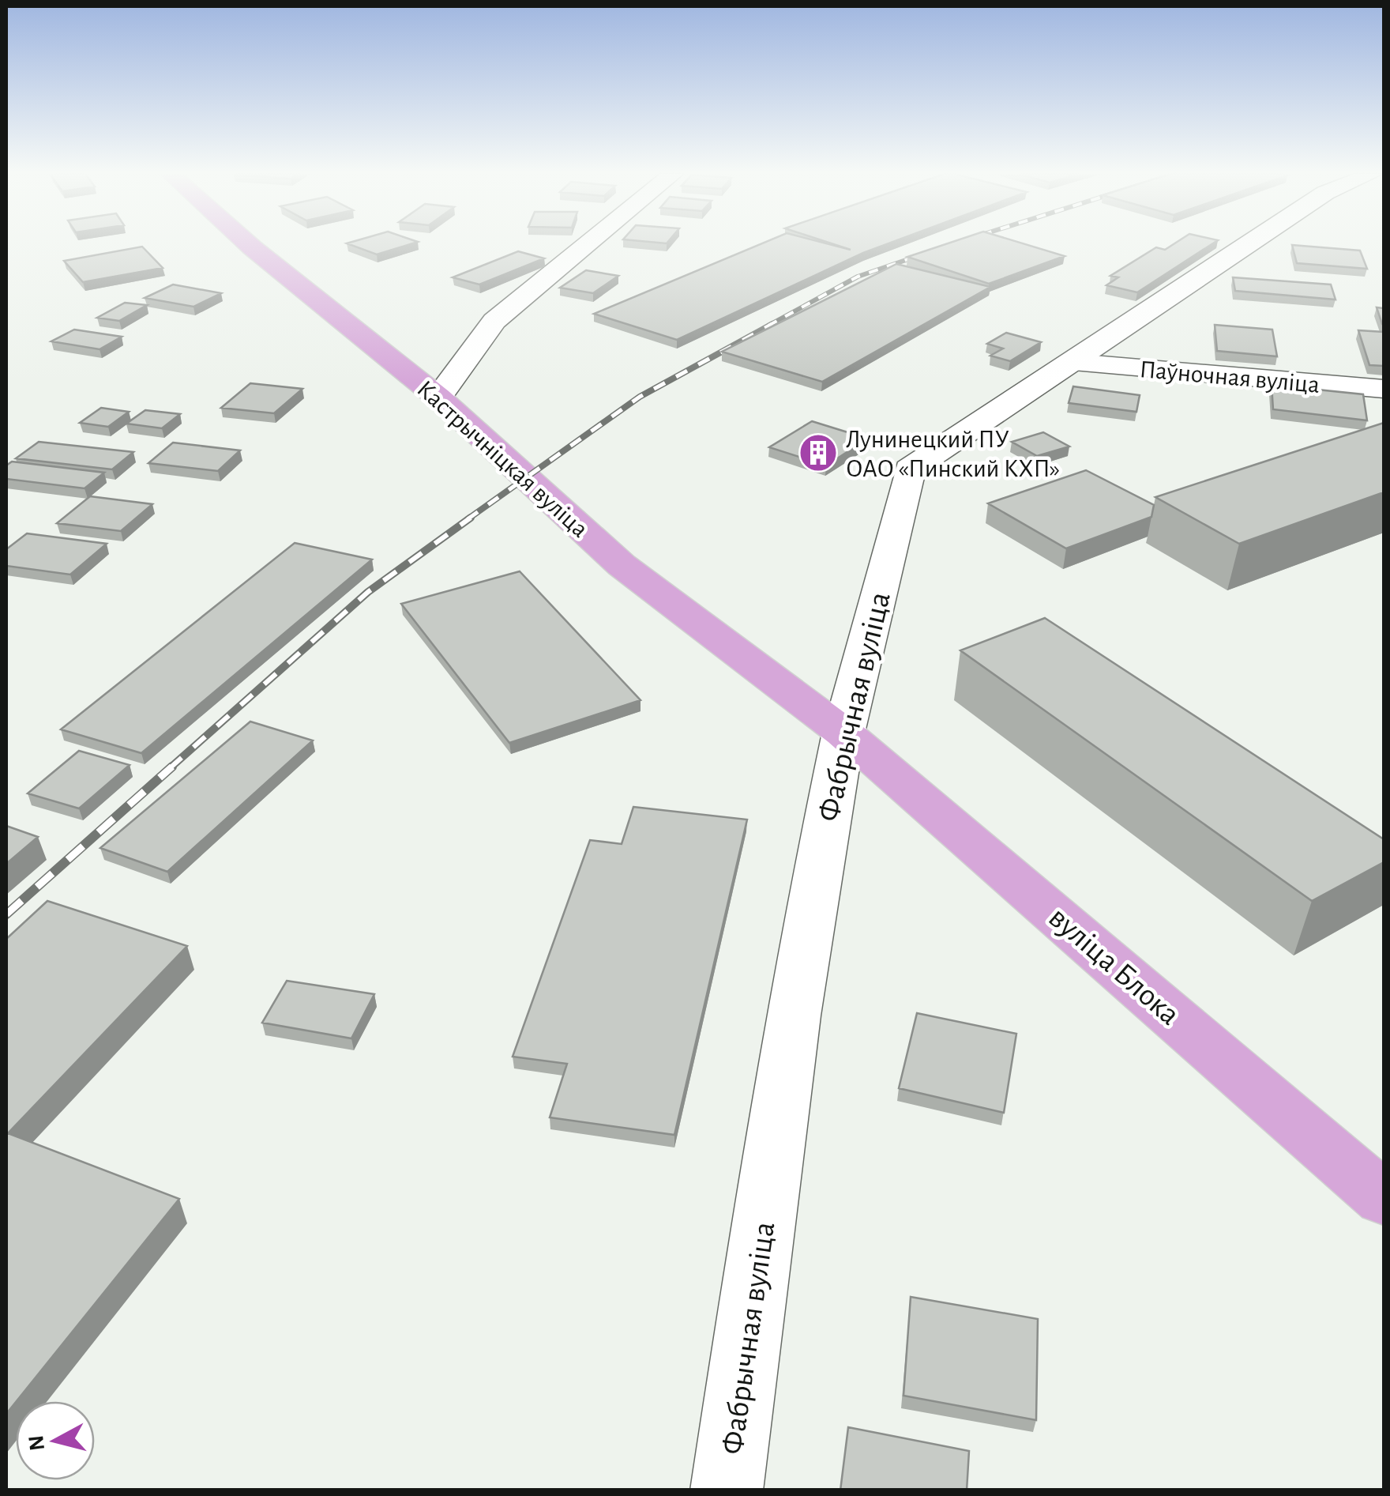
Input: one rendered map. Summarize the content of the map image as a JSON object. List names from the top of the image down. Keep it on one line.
{"streets":{"main road":["Кастрычніцкая вуліца","вуліца Блока"],"street":["Паўночная вуліца","Фабрычная вуліца"]},"crossings":[["Паўночная вуліца","Фабрычная вуліца"],["Кастрычніцкая вуліца","Фабрычная вуліца"],["Кастрычніцкая вуліца","вуліца Блока"],["Фабрычная вуліца","вуліца Блока"]],"places":{"building":["Лунинецкий ПУ ОАО «Пинский КХП»"]},"north":"left"}
